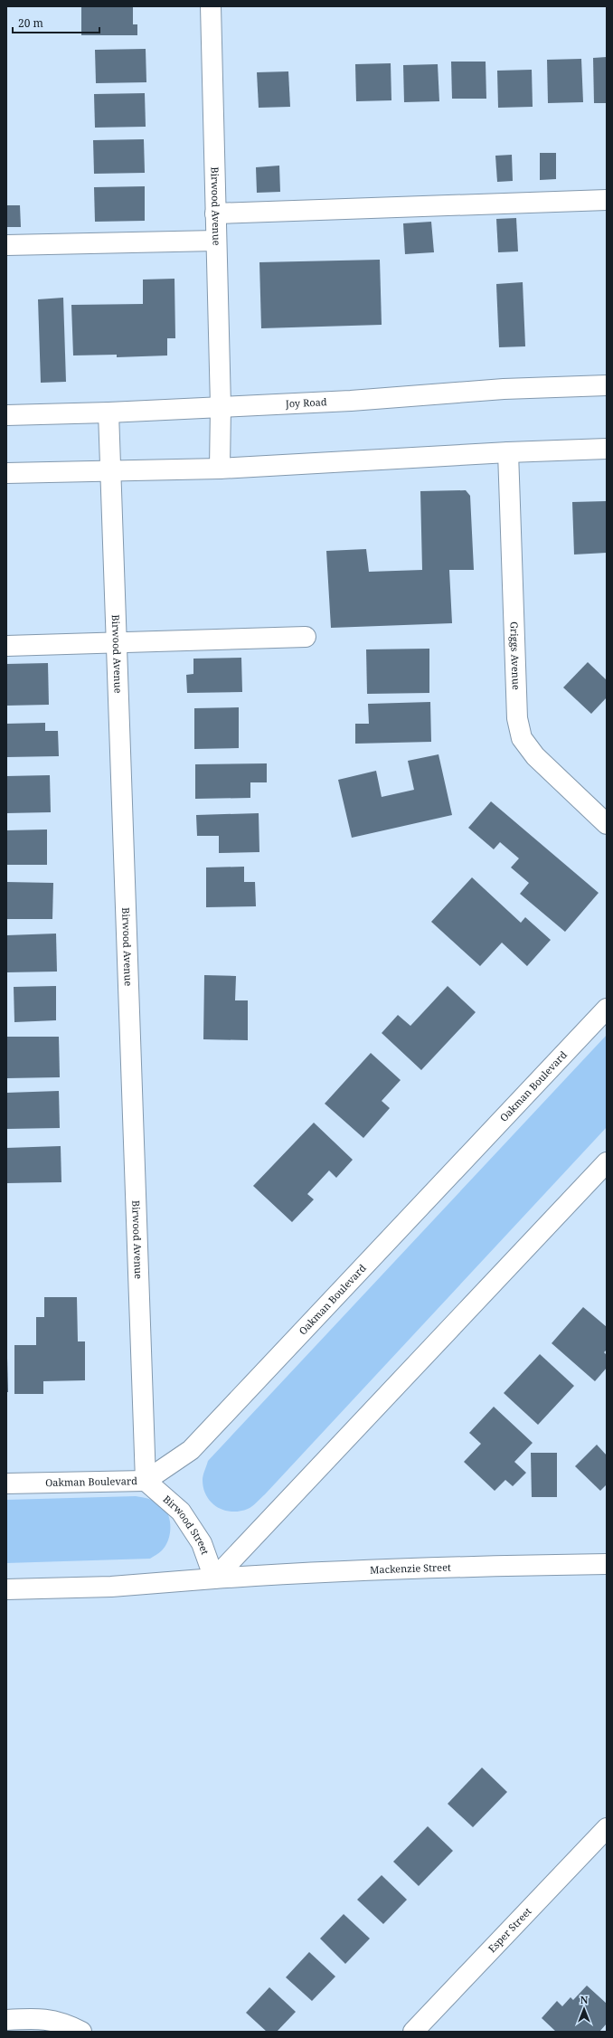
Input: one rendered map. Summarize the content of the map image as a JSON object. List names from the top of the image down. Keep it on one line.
{"streets":{"street":["Birwood Avenue","Joy Road","Griggs Avenue","Oakman Boulevard","Birwood Street","Mackenzie Street","Esper Street"]},"crossings":[["Birwood Avenue","Joy Road"],["Birwood Avenue","Oakman Boulevard"],["Birwood Avenue","Birwood Street"],["Oakman Boulevard","Birwood Street"],["Birwood Street","Mackenzie Street"]],"scale_bar":"20 m","north":"top"}
